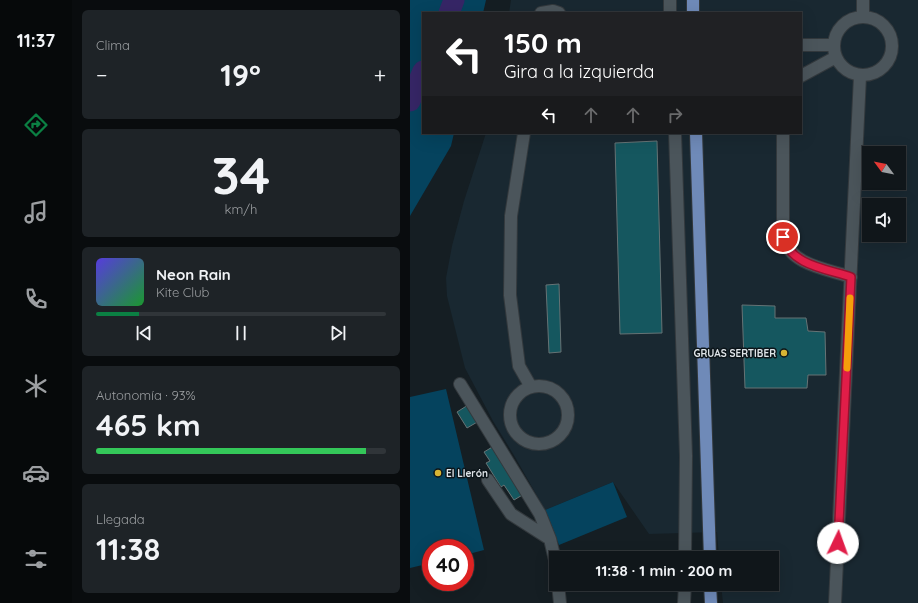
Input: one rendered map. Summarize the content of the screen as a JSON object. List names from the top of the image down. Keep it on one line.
{"places":["GRUAS SERTIBER","El Llerón"],"north":"top left","page":{"tabs":"11:37","tile":["Clima",["34","km/h"],["Autonomía · 93%","465 km"],["Llegada","11:38"]],"turn":["150 m","Gira a la izquierda"],"heat":["−","19°","+"],"song":["Neon Rain","Kite Club"],"limit":"40","trip":"11:38 · 1 min · 200 m"}}
